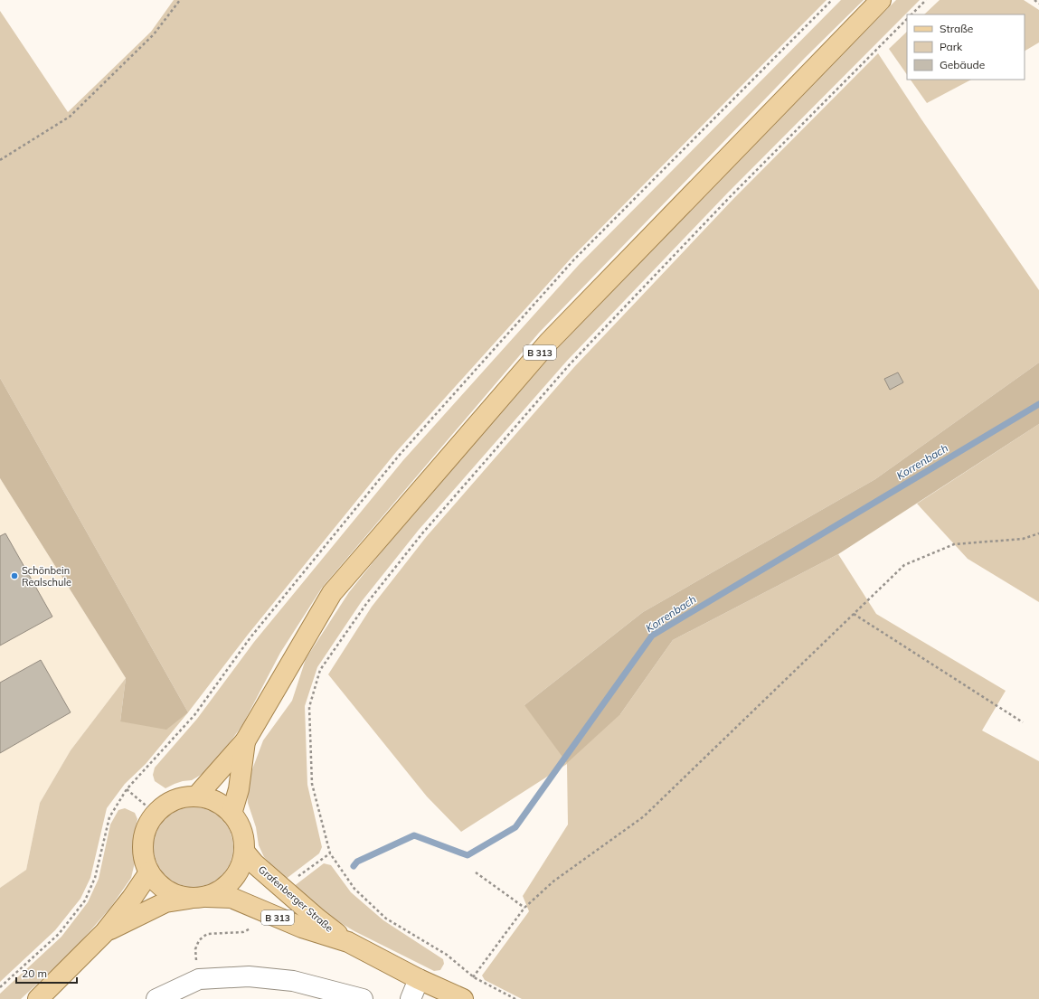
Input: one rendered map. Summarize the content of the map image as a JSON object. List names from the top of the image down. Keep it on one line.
{"streets":{"main road":["B 313","Grafenberger Straße"]},"crossings":[["B 313","Grafenberger Straße"]],"water":["Korrenbach"],"places":["Schönbein Realschule"],"legend":["Straße","Park","Gebäude"],"scale_bar":"20 m"}
